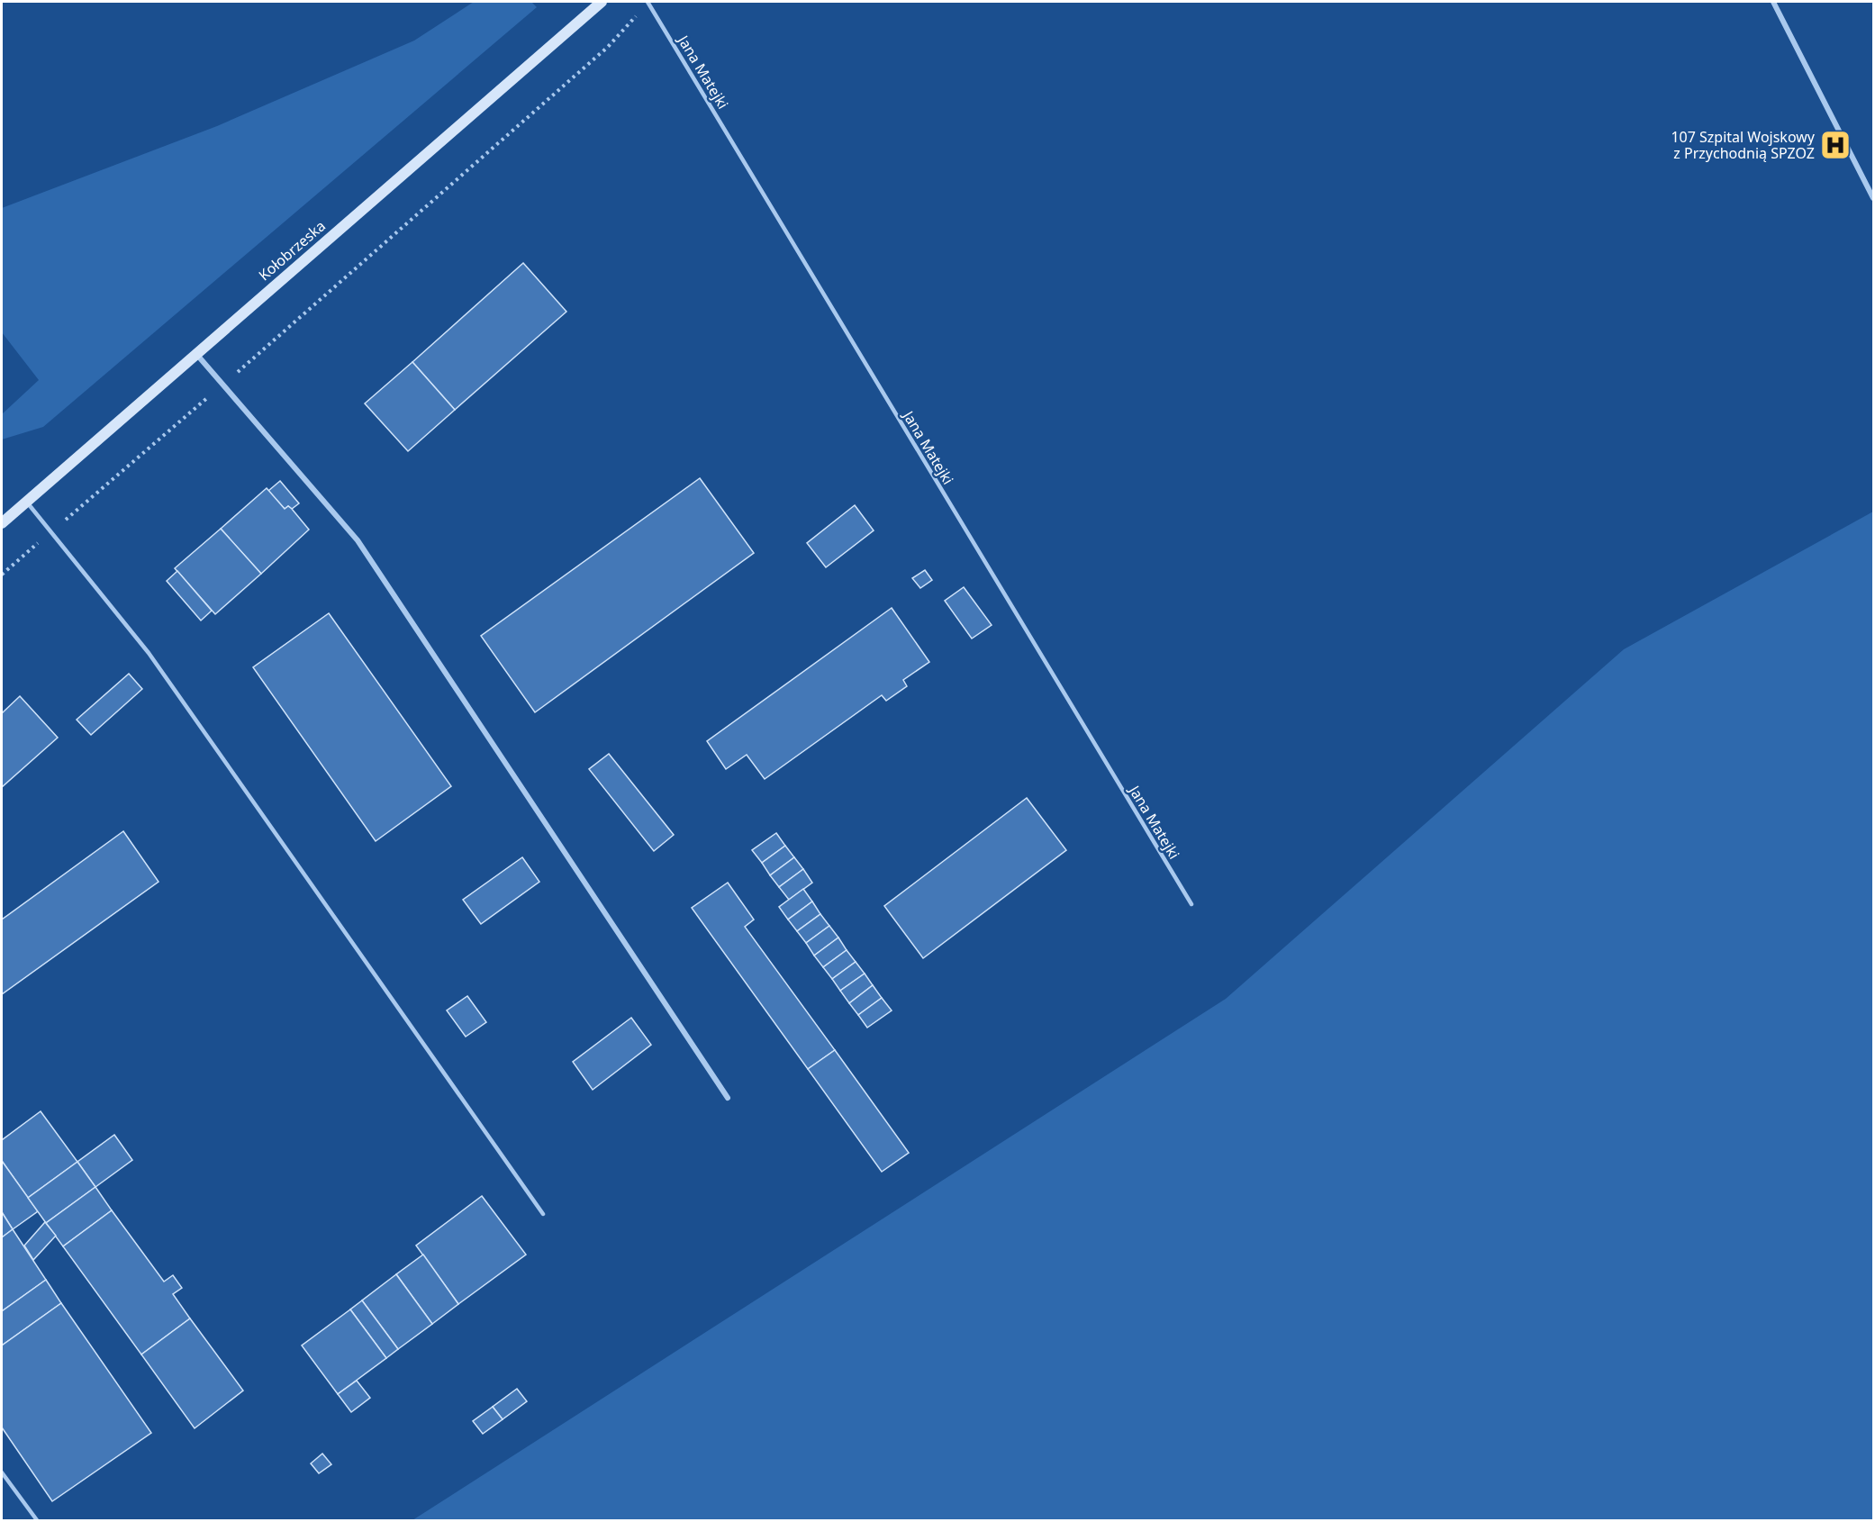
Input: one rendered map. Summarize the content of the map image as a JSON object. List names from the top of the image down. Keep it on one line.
{"streets":{"main road":["Kołobrzeska"],"lane":["Jana Matejki"]},"places":{"hospital":["107 Szpital Wojskowy z Przychodnią SPZOZ"]}}
